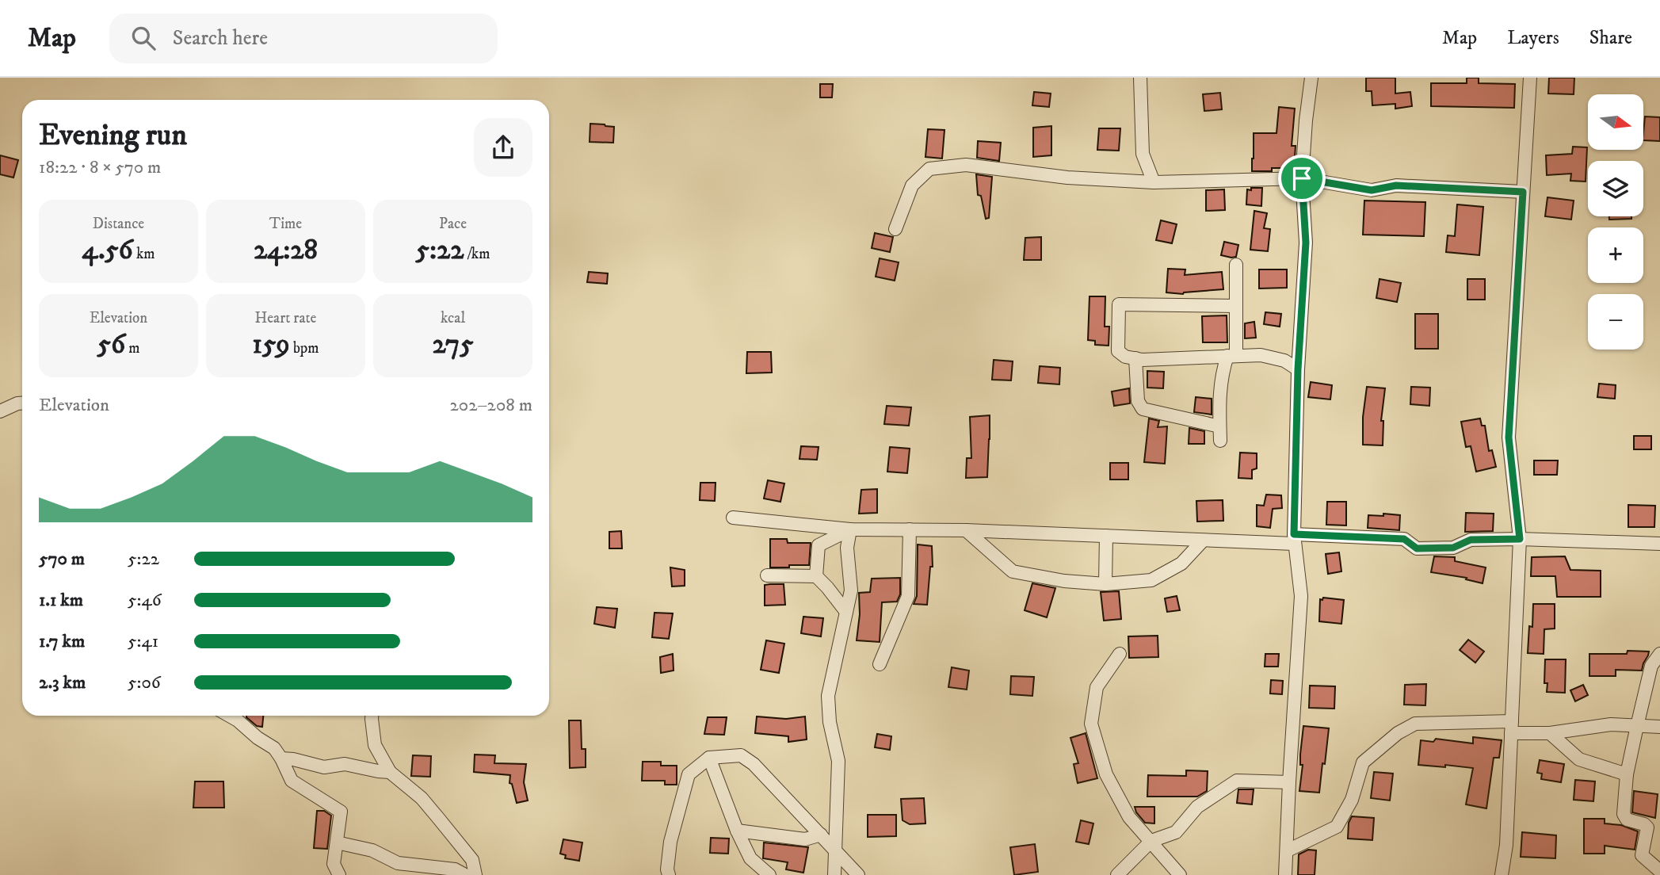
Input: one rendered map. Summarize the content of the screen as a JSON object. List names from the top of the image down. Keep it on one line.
{"north":"right","page":{"header":"Map","search":"Search here","nav":["Map","Layers","Share"],"map_buttons":["+","−"],"heading":["Evening run","18:22 · 8 × 570 m"],"stats":[["Distance","4.56 km"],["Time","24:28"],["Pace","5:22 /km"],["Elevation","56 m"],["Heart rate","159 bpm"],["kcal","275"]],"chart":["Elevation","202–208 m"],"list":[{"name":"570 m","note":"5:22"},{"name":"1.1 km","note":"5:46"},{"name":"1.7 km","note":"5:41"},{"name":"2.3 km","note":"5:06"}]}}
